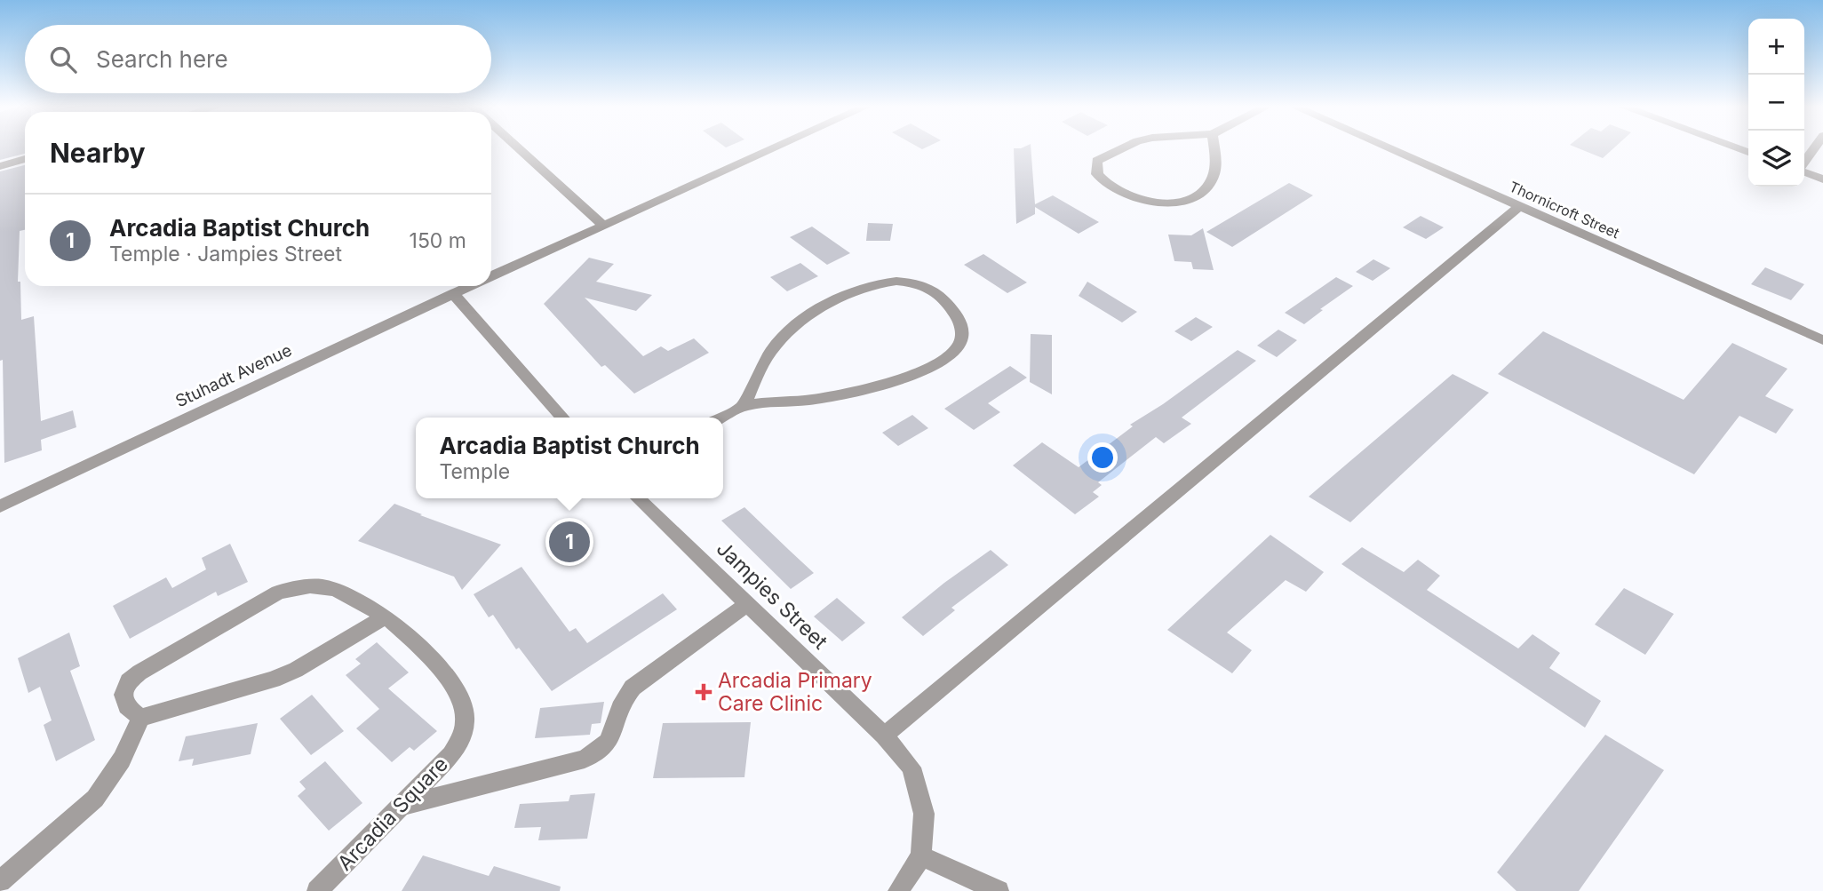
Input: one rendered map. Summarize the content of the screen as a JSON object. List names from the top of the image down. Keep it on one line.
{"streets":{"street":["Thornicroft Street","Stuhadt Avenue","Jampies Street","Arcadia Square"]},"places":{"health":["Arcadia Primary Care Clinic"]},"page":{"map_buttons":["+","−"],"search":"Search here","heading":"Nearby","list":[{"mark":"1","name":"Arcadia Baptist Church","note":"Temple · Jampies Street","value":"150 m"}],"popup":["Arcadia Baptist Church","Temple"],"pins":"1"}}
